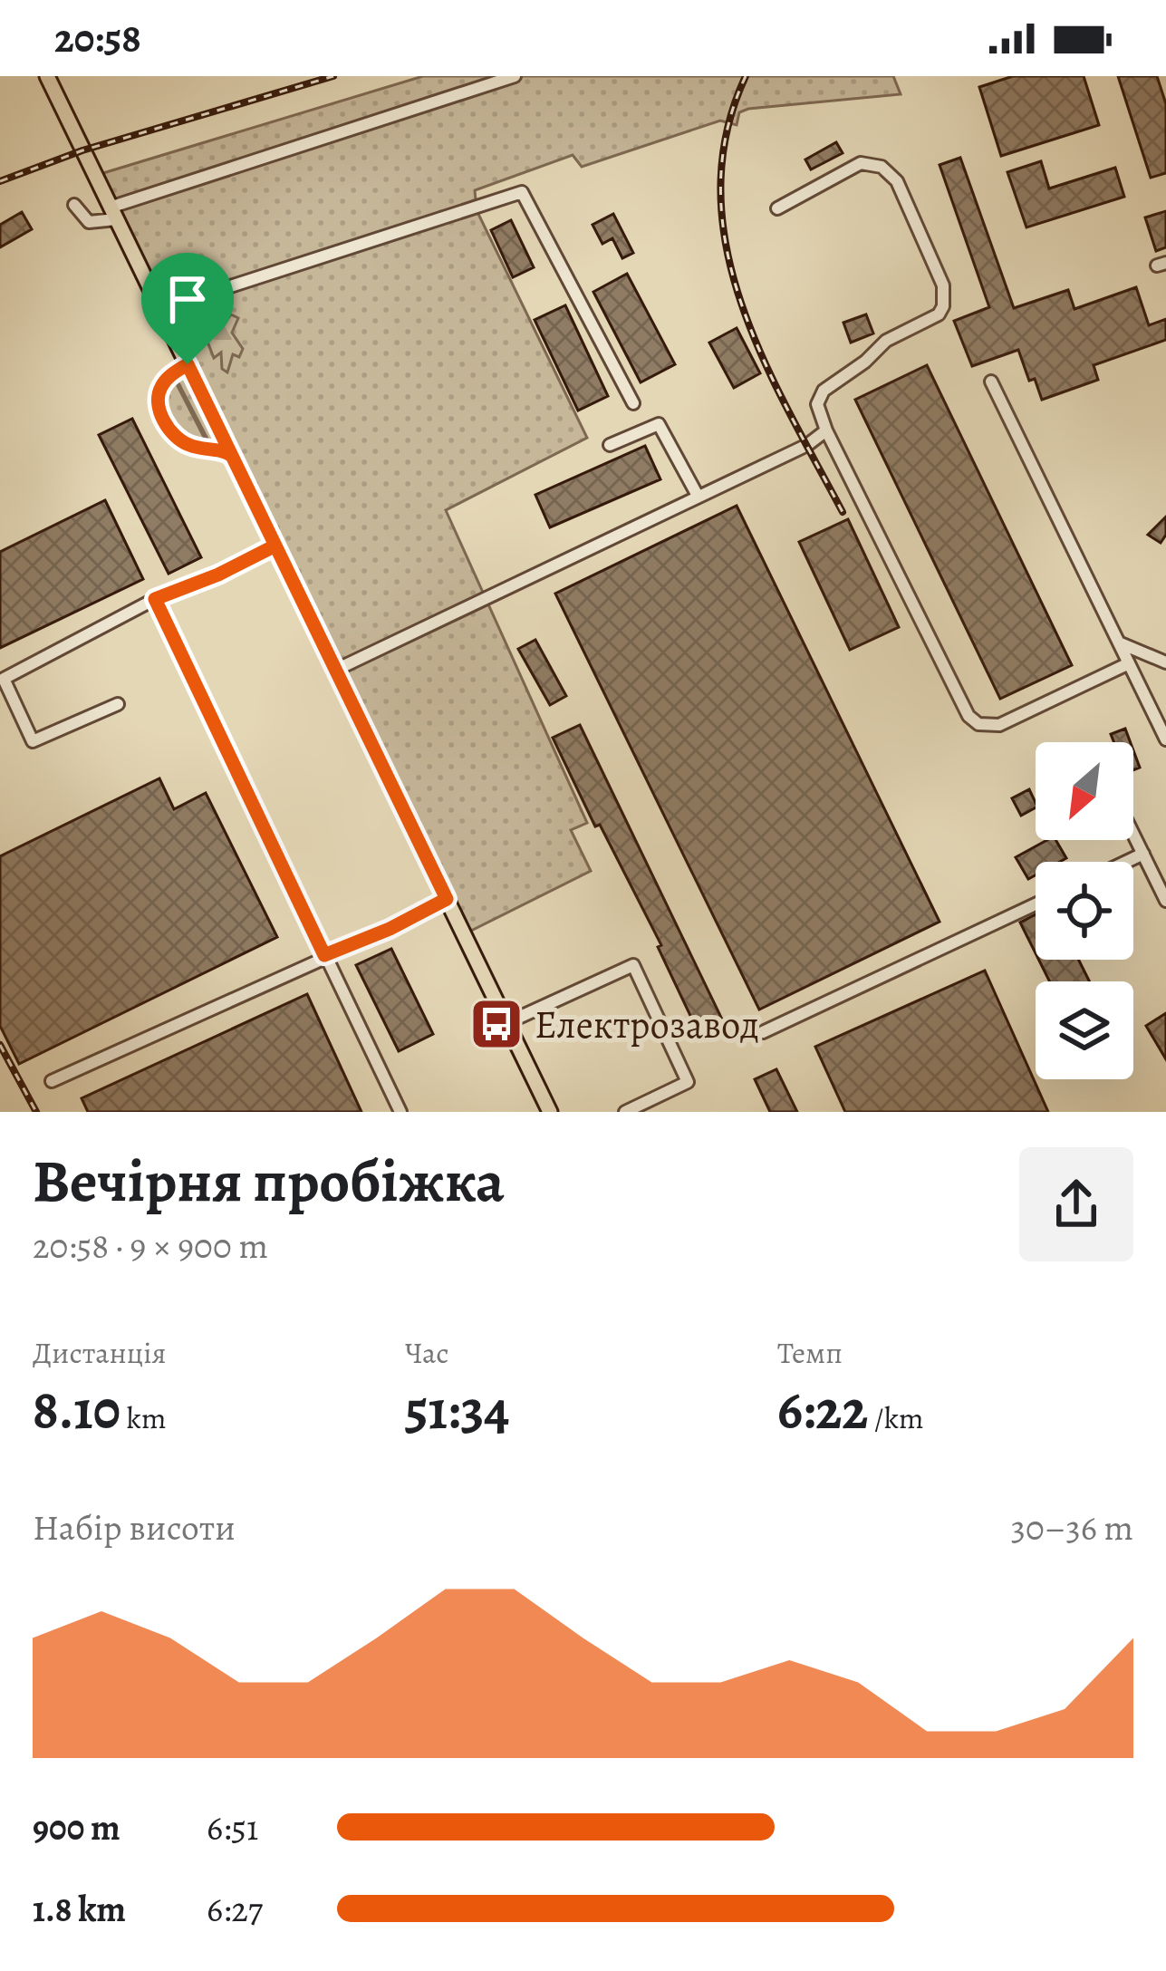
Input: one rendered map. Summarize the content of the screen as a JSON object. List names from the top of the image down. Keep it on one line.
{"places":{"bus stop":["Електрозавод"]},"north":"bottom left","page":{"status":"20:58","heading":["Вечірня пробіжка","20:58 · 9 × 900 m"],"stats":[["Дистанція","8.10 km"],["Час","51:34"],["Темп","6:22 /km"]],"chart":["Набір висоти","30–36 m"],"list":[{"name":"900 m","note":"6:51"},{"name":"1.8 km","note":"6:27"}]}}
